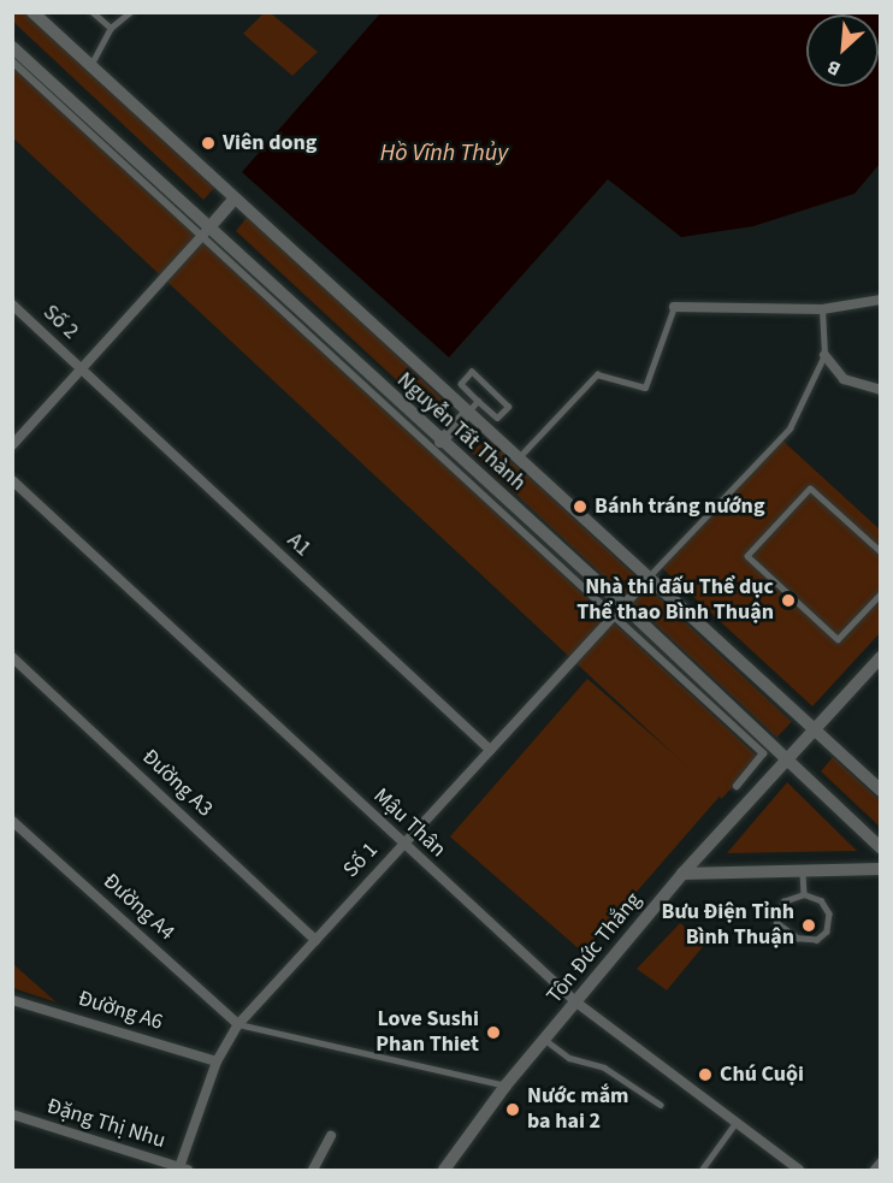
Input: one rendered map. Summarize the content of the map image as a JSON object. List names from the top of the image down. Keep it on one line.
{"streets":{"street":["Số 2","Nguyễn Tất Thành","A1","Đường A3","Mậu Thân","Số 1","Đường A4","Tôn Đức Thắng","Đường A6","Đặng Thị Nhu"]},"crossings":[["Số 2","A1"],["Nguyễn Tất Thành","Số 1"],["Nguyễn Tất Thành","Tôn Đức Thắng"],["A1","Số 1"],["Đường A3","Số 1"],["Mậu Thân","Số 1"],["Mậu Thân","Tôn Đức Thắng"],["Số 1","Đường A4"],["Số 1","Đường A6"],["Số 1","Đặng Thị Nhu"]],"water":["Hồ Vĩnh Thủy"],"places":["Viên dong","Bánh tráng nướng","Nhà thi đấu Thể dục Thể thao Bình Thuận","Bưu Điện Tỉnh Bình Thuận","Love Sushi Phan Thiet","Chú Cuội","Nước mắm ba hai 2"],"north":"bottom left"}
